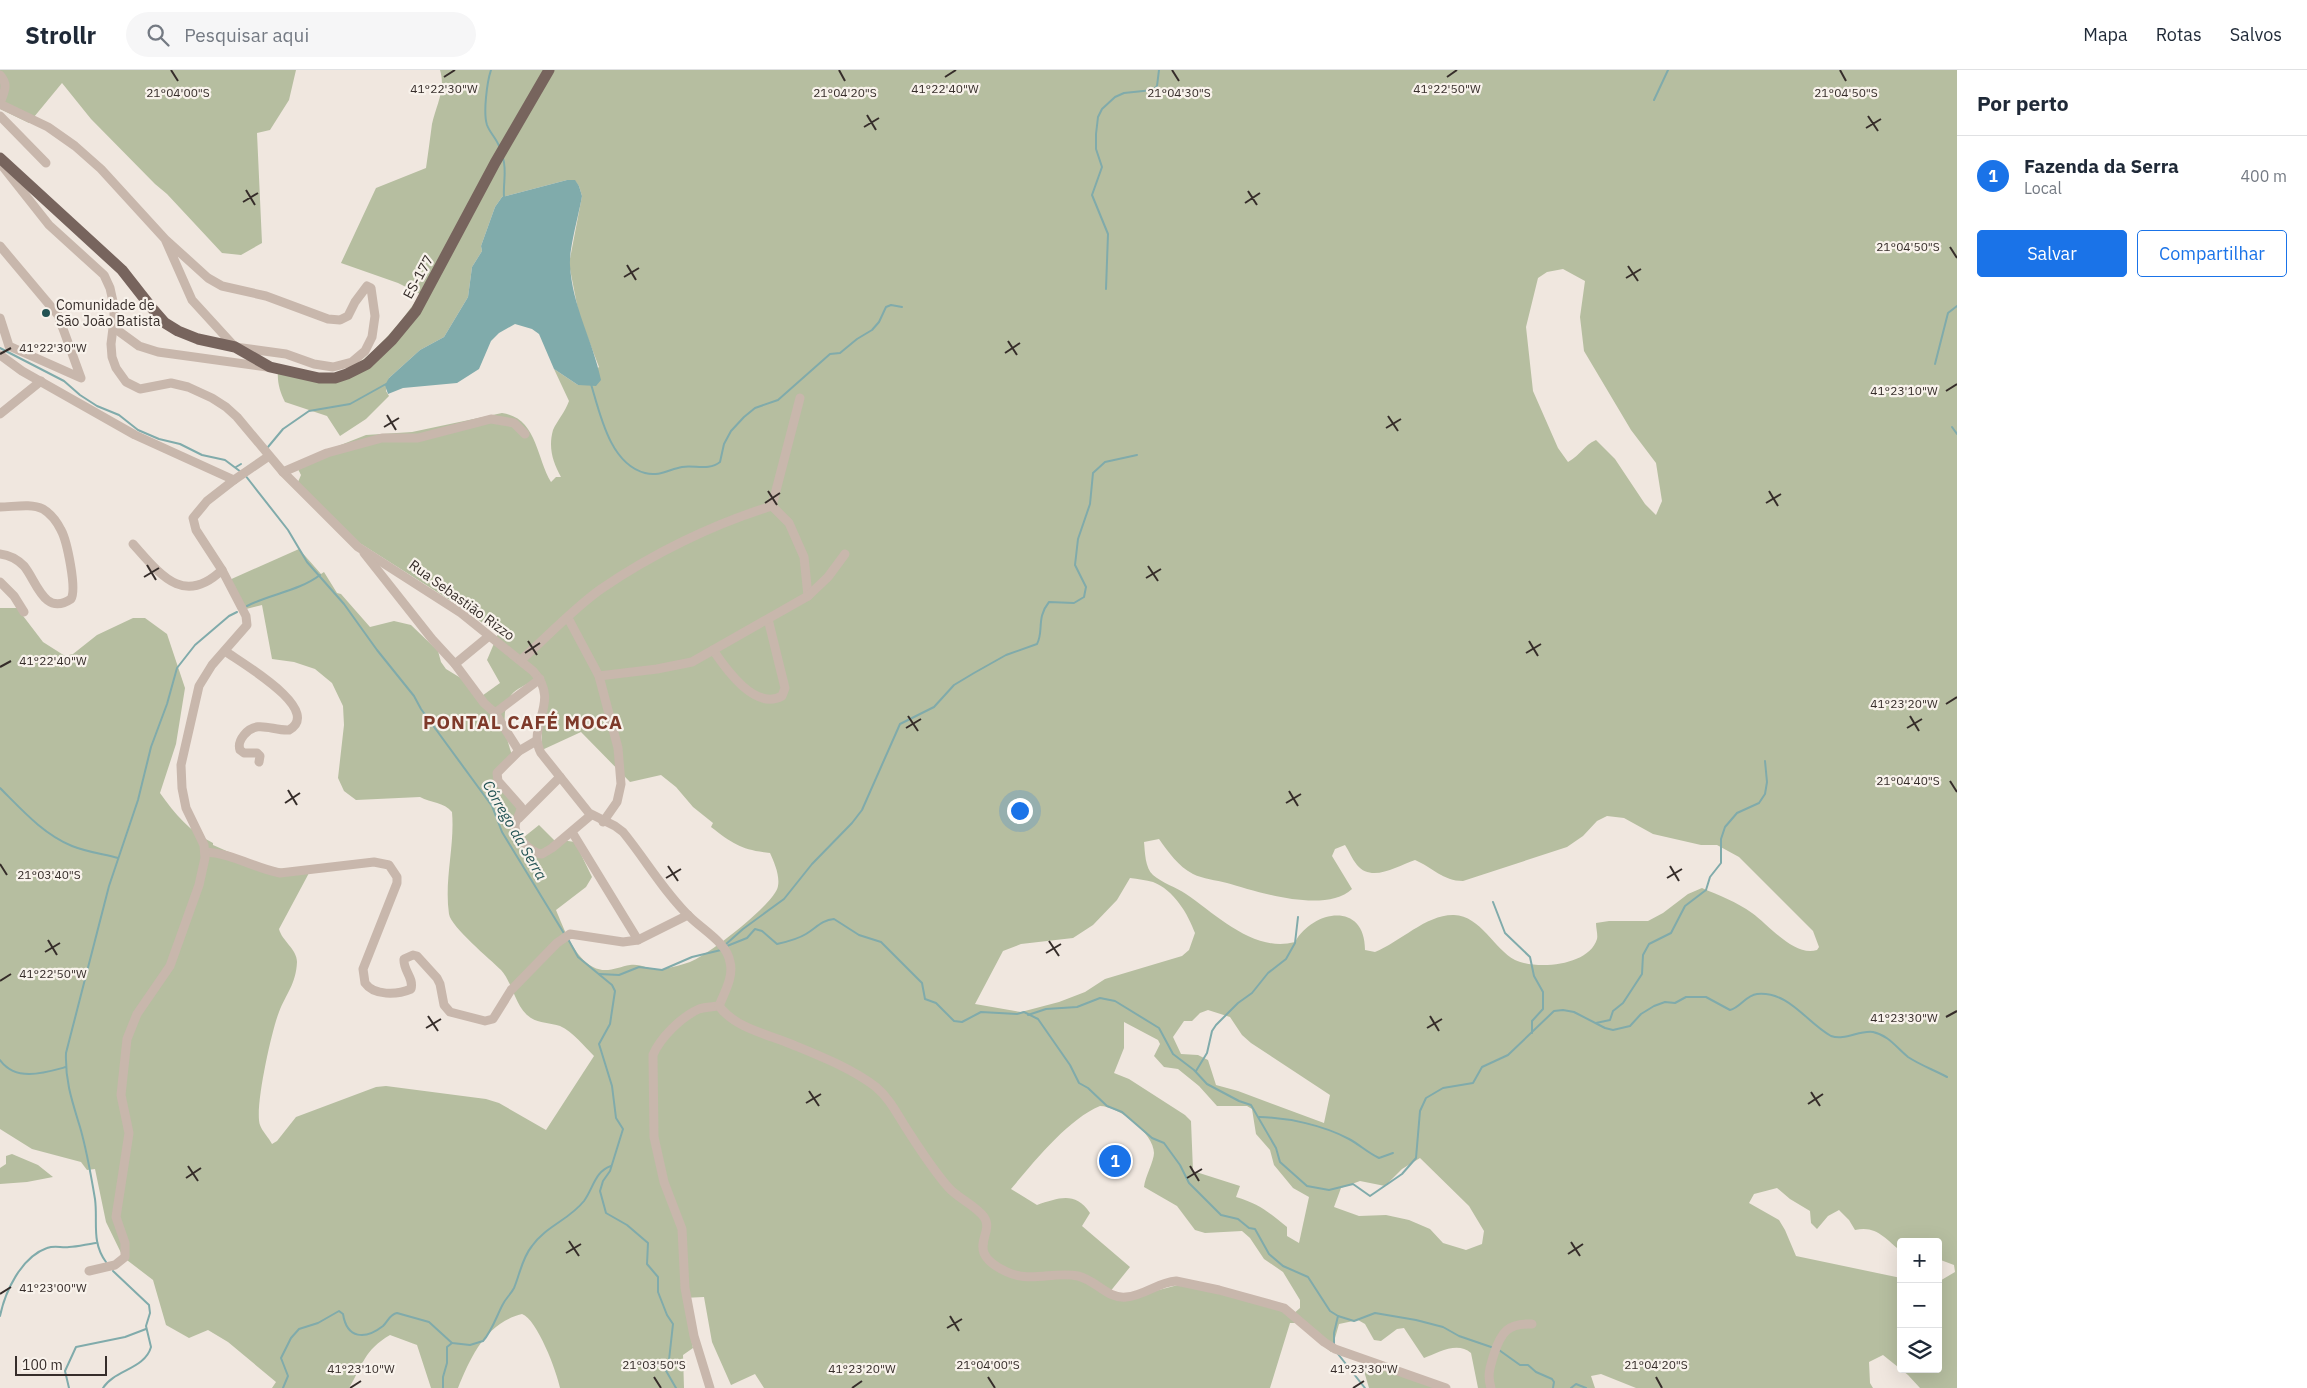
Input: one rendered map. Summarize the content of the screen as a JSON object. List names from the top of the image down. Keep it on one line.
{"streets":{"main road":["ES-177"],"street":["Rua Sebastião Rizzo"]},"crossings":[["ES-177","Rua Sebastião Rizzo"]],"districts":["PONTAL CAFÉ MOCA"],"water":["Córrego da Serra"],"places":["Comunidade de São João Batista"],"scale_bar":"100 m","page":{"header":"Strollr","search":"Pesquisar aqui","nav":["Mapa","Rotas","Salvos"],"heading":"Por perto","list":[{"mark":"1","name":"Fazenda da Serra","note":"Local","value":"400 m"}],"buttons":["Salvar","Compartilhar"],"pins":"1","map_buttons":["+","−"],"scale":"100 m"},"coordinates":["41°22'30\"W","41°22'40\"W","41°22'50\"W","21°04'30\"S","21°04'00\"S","21°04'20\"S","21°04'50\"S","41°23'10\"W","41°23'20\"W","21°04'40\"S","21°03'40\"S","41°23'30\"W","41°23'00\"W","21°03'50\"S"]}
